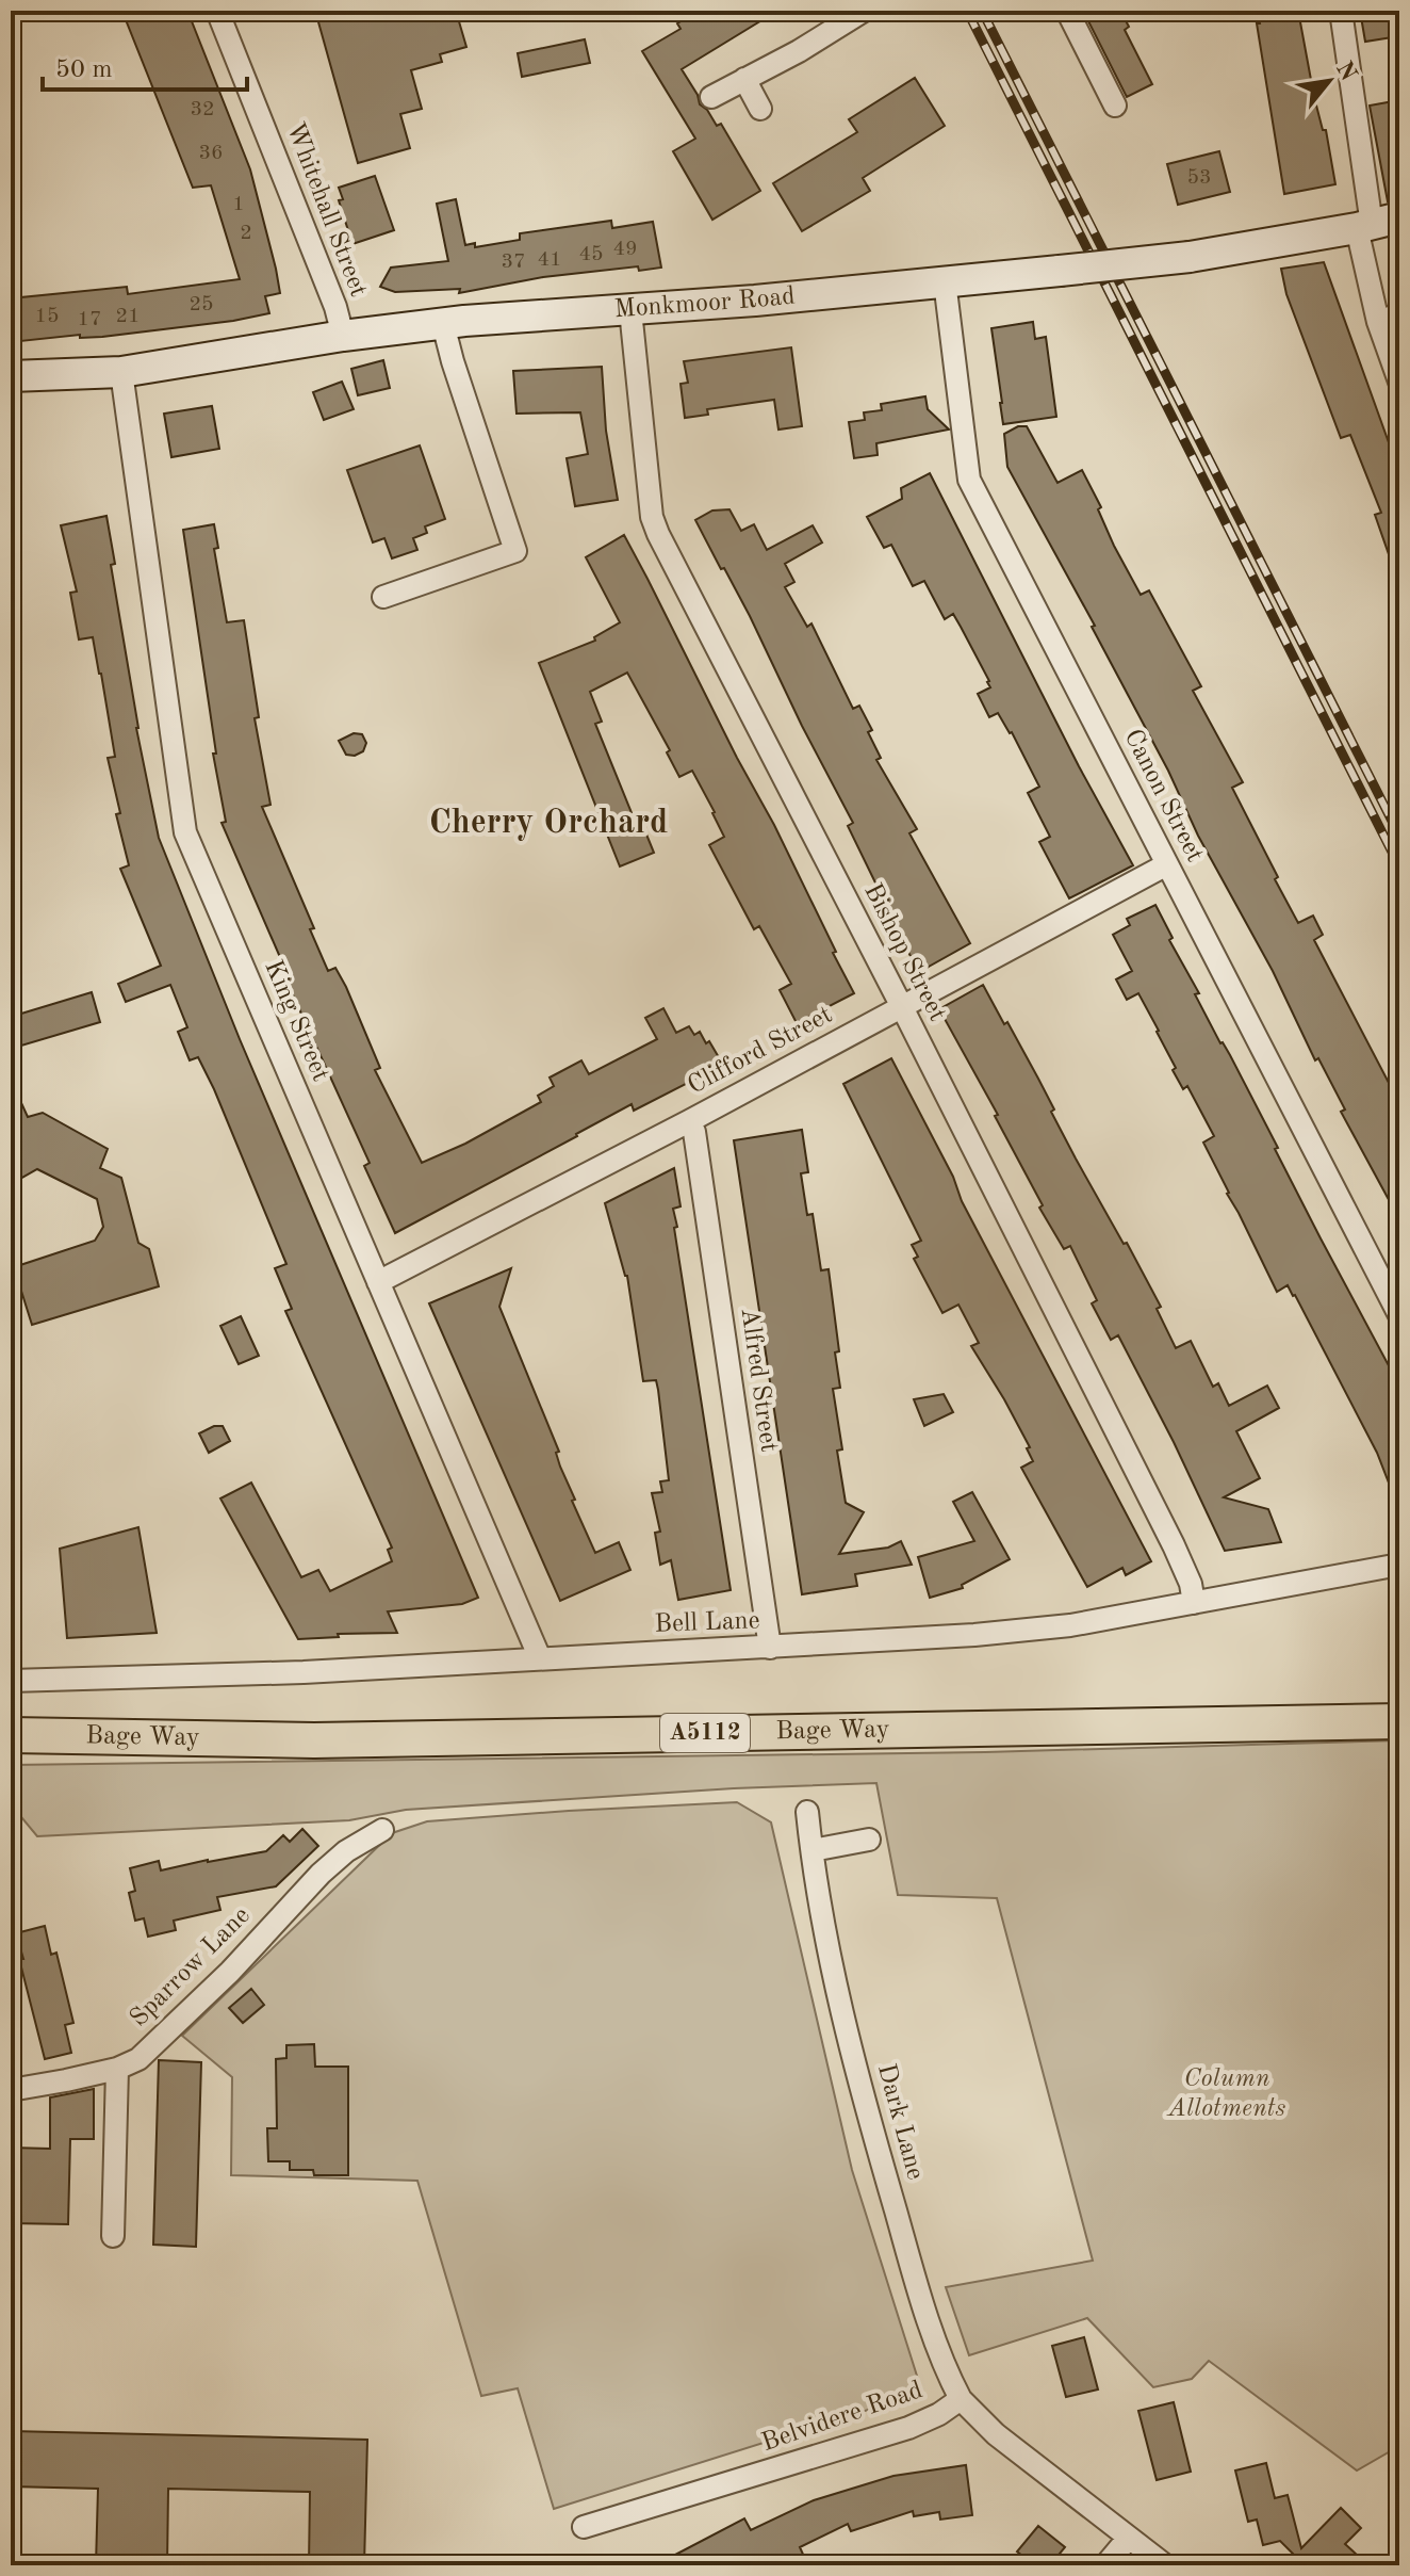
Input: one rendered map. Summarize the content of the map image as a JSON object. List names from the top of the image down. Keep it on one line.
{"streets":{"main road":["Bage Way","A5112"],"street":["Whitehall Street","Monkmoor Road","Canon Street","Bishop Street","King Street","Clifford Street","Alfred Street","Bell Lane","Sparrow Lane","Dark Lane","Belvidere Road"]},"crossings":[["Whitehall Street","Monkmoor Road"],["Monkmoor Road","Canon Street"],["Monkmoor Road","Bishop Street"],["Monkmoor Road","King Street"],["Canon Street","Clifford Street"],["Bishop Street","Clifford Street"],["Bishop Street","Bell Lane"],["King Street","Clifford Street"],["King Street","Bell Lane"],["Clifford Street","Alfred Street"],["Alfred Street","Bell Lane"],["Dark Lane","Belvidere Road"]],"districts":["Cherry Orchard"],"parks":["Column Allotments"],"house_numbers":["32","36","53","1","2","49","45","41","37","25","15","21","17"],"scale_bar":"50 m","north":"top right"}
